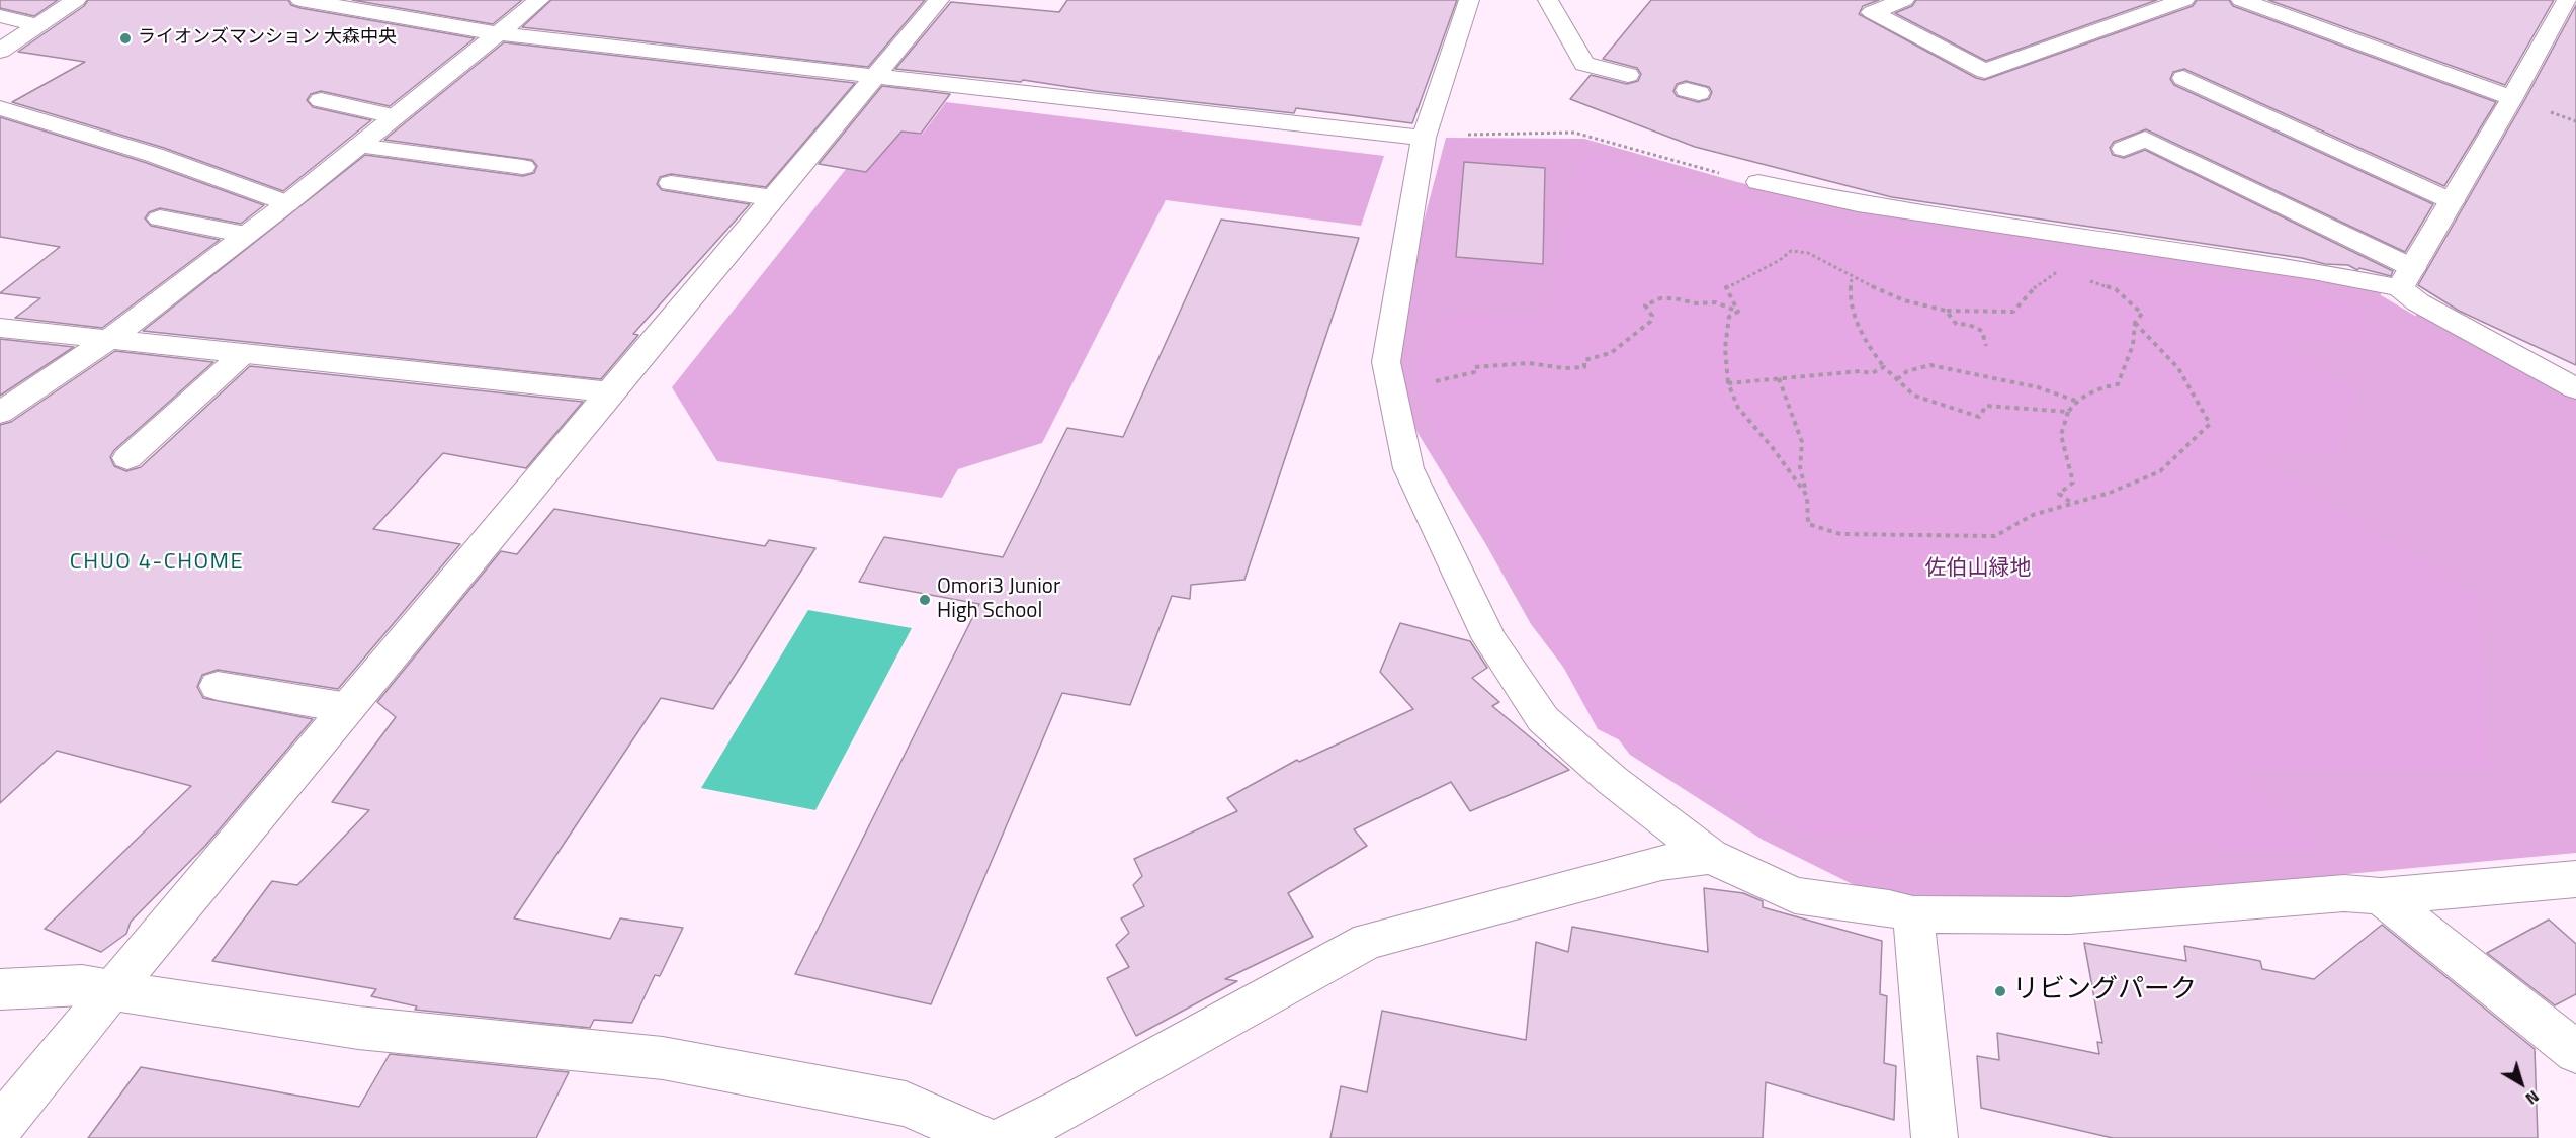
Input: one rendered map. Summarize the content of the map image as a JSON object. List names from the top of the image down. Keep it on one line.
{"districts":["CHUO 4-CHOME"],"parks":["佐伯山緑地"],"places":["ライオンズマンション 大森中央","Omori3 Junior High School","リビングパーク"],"north":"bottom right"}
